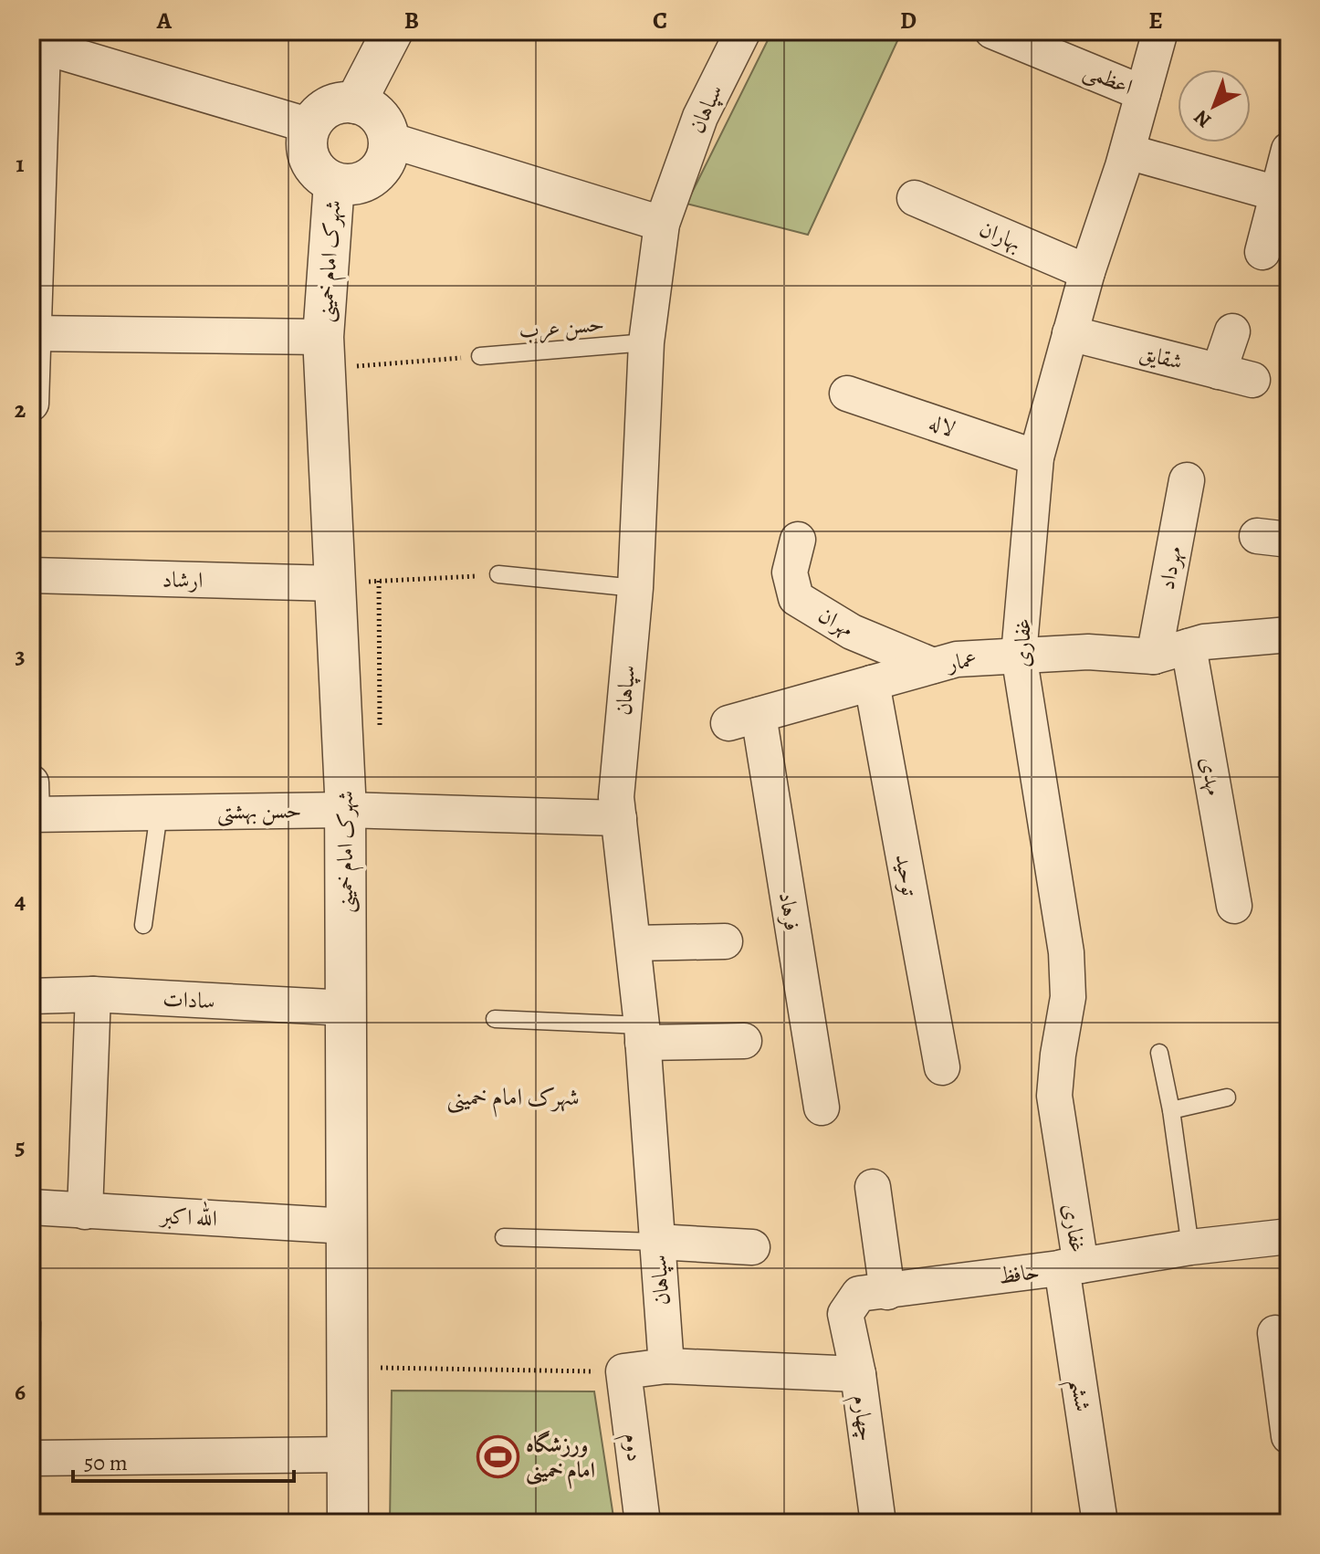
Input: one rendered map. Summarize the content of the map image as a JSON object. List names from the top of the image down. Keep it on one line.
{"streets":{"street":["اعظمی","سپاهان","بهاران","شهرک امام خمینی","شقایق","لاله","مهرداد","ارشاد","مهران","غفاری","عمار","مهدی","حسن بهشتی","توحید","فرهاد","سادات","الله اکبر","حافظ","ششم","چهارم","دوم"],"lane":["حسن عرب"]},"crossings":[["اعظمی","غفاری"],["سپاهان","حسن عرب"],["سپاهان","حسن بهشتی"],["بهاران","غفاری"],["شهرک امام خمینی","ارشاد"],["شهرک امام خمینی","حسن بهشتی"],["شهرک امام خمینی","سادات"],["شهرک امام خمینی","الله اکبر"],["شقایق","غفاری"],["لاله","غفاری"],["مهرداد","عمار"],["مهران","عمار"],["غفاری","عمار"],["غفاری","حافظ"],["غفاری","ششم"],["عمار","مهدی"],["عمار","توحید"],["عمار","فرهاد"],["حافظ","ششم"],["حافظ","چهارم"]],"districts":["شهرک امام خمینی"],"places":{"sports":["ورزشگاه امام خمینی"]},"scale_bar":"50 m","north":"bottom left","grid":{"columns":["A","B","C","D","E"],"rows":["1","2","3","4","5","6"]}}
